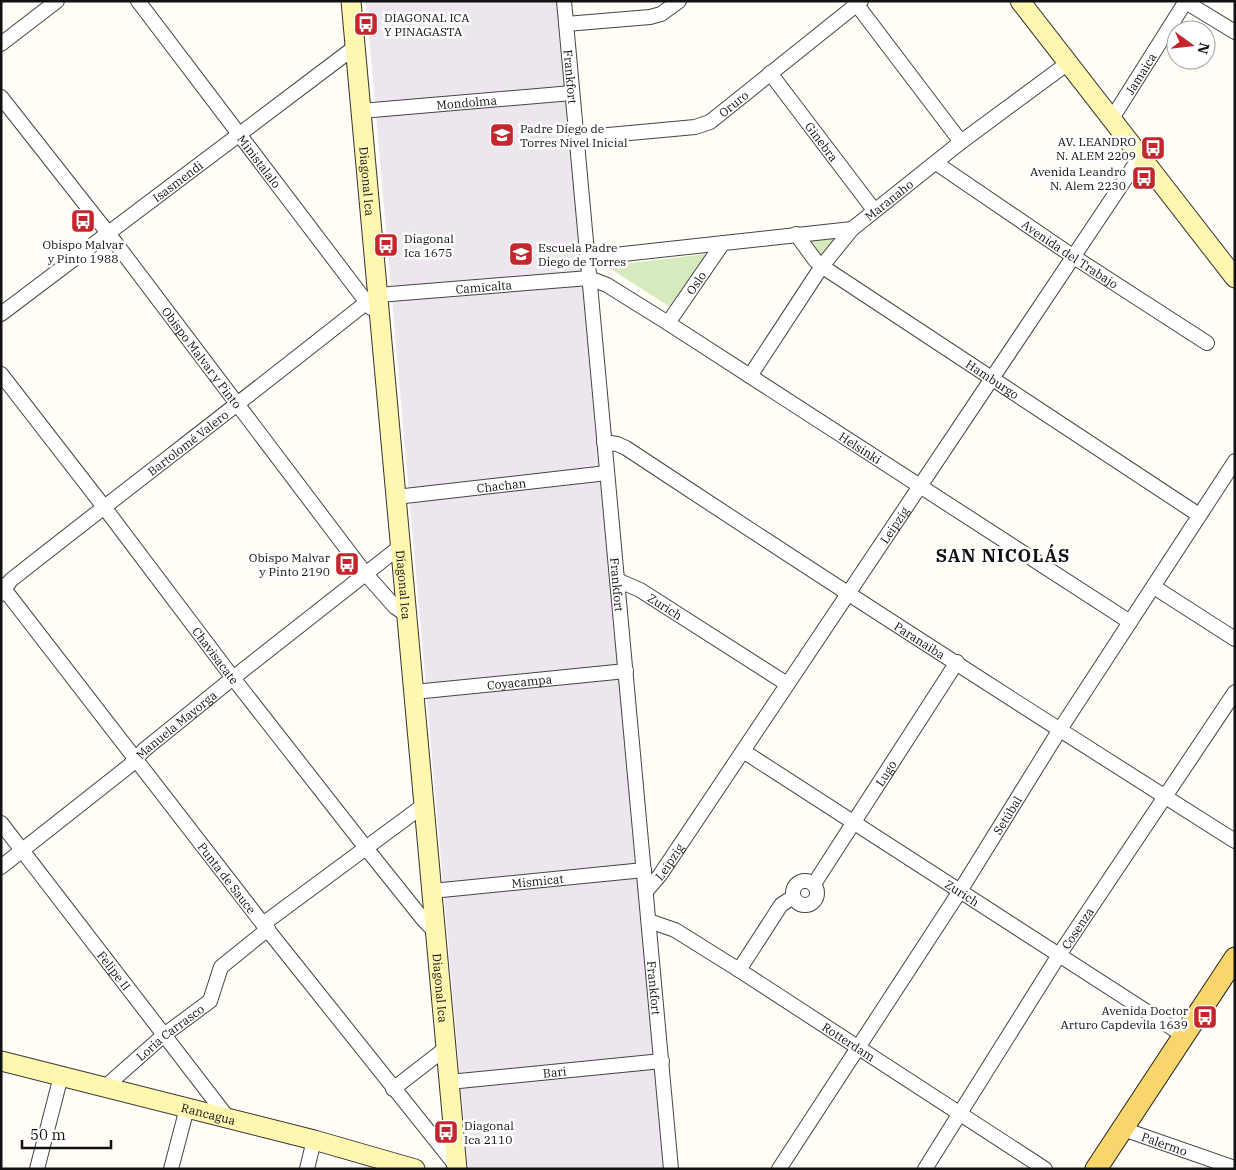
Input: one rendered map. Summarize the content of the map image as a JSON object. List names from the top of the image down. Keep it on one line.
{"streets":{"main road":["Diagonal Ica","Rancagua"],"street":["Jamaica","Frankfort","Mondolma","Oruro","Ginebra","Ministalalo","Isasmendi","Maranaho","Avenida del Trabajo","Oslo","Camicalta","Obispo Malvar y Pinto","Hamburgo","Bartolomé Valero","Helsinki","Chachan","Leipzig","Zurich","Paranaiba","Chavisacate","Coyacampa","Manuela Mayorga","Lugo","Setúbal","Punta de Sauce","Mismicat","Cosenza","Felipe II","Loria Carrasco","Rotterdam","Bari","Palermo"]},"crossings":[["Frankfort","Mondolma"],["Frankfort","Oruro"],["Frankfort","Camicalta"],["Frankfort","Helsinki"],["Frankfort","Chachan"],["Frankfort","Leipzig"],["Frankfort","Zurich"],["Frankfort","Paranaiba"],["Frankfort","Coyacampa"],["Frankfort","Mismicat"],["Frankfort","Rotterdam"],["Frankfort","Bari"],["Mondolma","Diagonal Ica"],["Oruro","Ginebra"],["Ginebra","Maranaho"],["Ministalalo","Isasmendi"],["Ministalalo","Diagonal Ica"],["Ministalalo","Camicalta"],["Ministalalo","Bartolomé Valero"],["Isasmendi","Diagonal Ica"],["Isasmendi","Obispo Malvar y Pinto"],["Diagonal Ica","Camicalta"],["Diagonal Ica","Obispo Malvar y Pinto"],["Diagonal Ica","Bartolomé Valero"],["Diagonal Ica","Chachan"],["Diagonal Ica","Chavisacate"],["Diagonal Ica","Coyacampa"],["Diagonal Ica","Manuela Mayorga"],["Diagonal Ica","Punta de Sauce"],["Diagonal Ica","Mismicat"],["Diagonal Ica","Loria Carrasco"],["Diagonal Ica","Bari"],["Maranaho","Avenida del Trabajo"],["Maranaho","Hamburgo"],["Maranaho","Helsinki"],["Avenida del Trabajo","Leipzig"],["Oslo","Helsinki"],["Camicalta","Bartolomé Valero"],["Camicalta","Helsinki"],["Obispo Malvar y Pinto","Bartolomé Valero"],["Obispo Malvar y Pinto","Manuela Mayorga"],["Hamburgo","Leipzig"],["Hamburgo","Setúbal"],["Bartolomé Valero","Chavisacate"],["Bartolomé Valero","Punta de Sauce"],["Helsinki","Leipzig"],["Helsinki","Setúbal"],["Leipzig","Zurich"],["Leipzig","Paranaiba"],["Zurich","Lugo"],["Zurich","Setúbal"],["Zurich","Cosenza"],["Paranaiba","Lugo"],["Paranaiba","Setúbal"],["Paranaiba","Cosenza"],["Chavisacate","Manuela Mayorga"],["Chavisacate","Loria Carrasco"],["Manuela Mayorga","Punta de Sauce"],["Manuela Mayorga","Felipe II"],["Lugo","Rotterdam"],["Setúbal","Rotterdam"],["Punta de Sauce","Loria Carrasco"],["Cosenza","Rotterdam"],["Felipe II","Loria Carrasco"],["Felipe II","Rancagua"],["Loria Carrasco","Rancagua"]],"districts":["SAN NICOLÁS"],"places":{"bus stop":["DIAGONAL ICA Y PINAGASTA","AV. LEANDRO N. ALEM 2209","Avenida Leandro N. Alem 2230","Obispo Malvar y Pinto 1988","Diagonal Ica 1675","Obispo Malvar y Pinto 2190","Avenida Doctor Arturo Capdevila 1639","Diagonal Ica 2110"],"school or university":["Padre Diego de Torres Nivel Inicial","Escuela Padre Diego de Torres"]},"scale_bar":"50 m","north":"right"}
